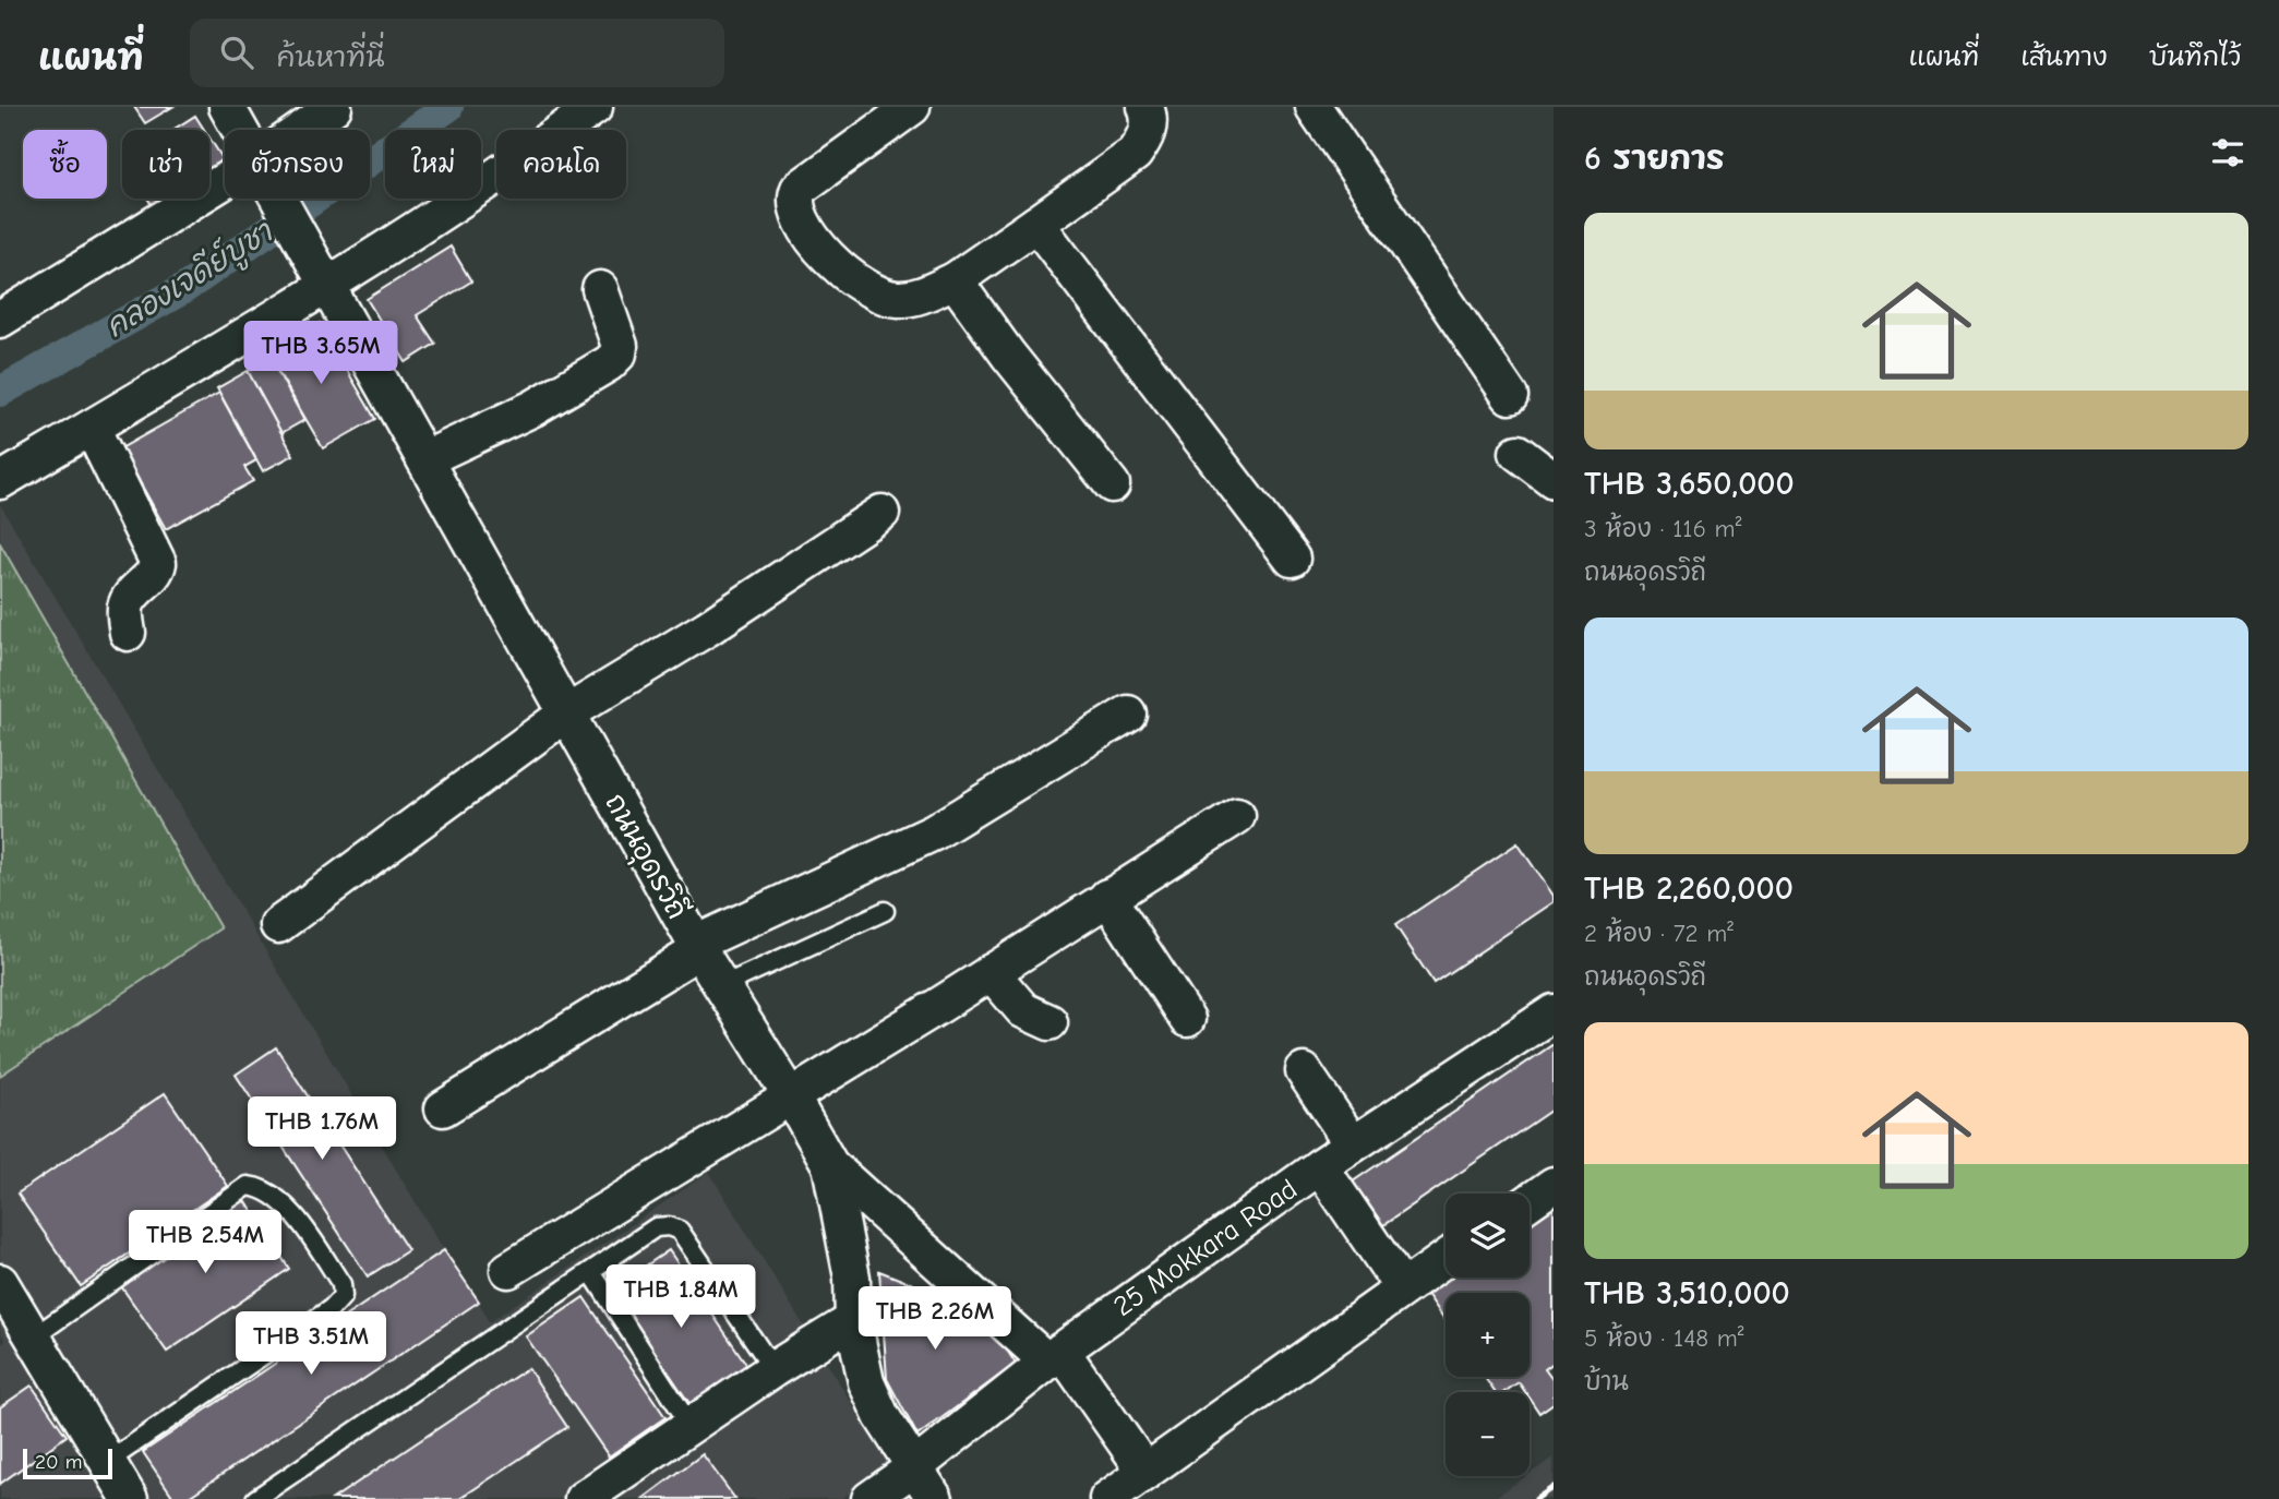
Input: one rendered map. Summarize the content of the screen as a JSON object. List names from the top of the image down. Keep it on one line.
{"streets":{"street":["ถนนอุดรวิถี","25 Mokkara Road"]},"crossings":[["ถนนอุดรวิถี","25 Mokkara Road"]],"water":["คลองเจดีย์บูชา"],"scale_bar":"20 m","page":{"header":"แผนที่","search":"ค้นหาที่นี่","nav":["แผนที่","เส้นทาง","บันทึกไว้"],"heading":"6 รายการ","chip":["ซื้อ","เช่า","ตัวกรอง","ใหม่","คอนโด"],"list":[{"name":"THB 3,650,000","note":"3 ห้อง · 116 m² · ถนนอุดรวิถี"},{"name":"THB 2,260,000","note":"2 ห้อง · 72 m² · ถนนอุดรวิถี"},{"name":"THB 3,510,000","note":"5 ห้อง · 148 m² · บ้าน"}],"price":["THB 3.65M","THB 1.76M","THB 2.54M","THB 1.84M","THB 2.26M","THB 3.51M"],"map_buttons":["+","−"],"scale":"20 m"}}
